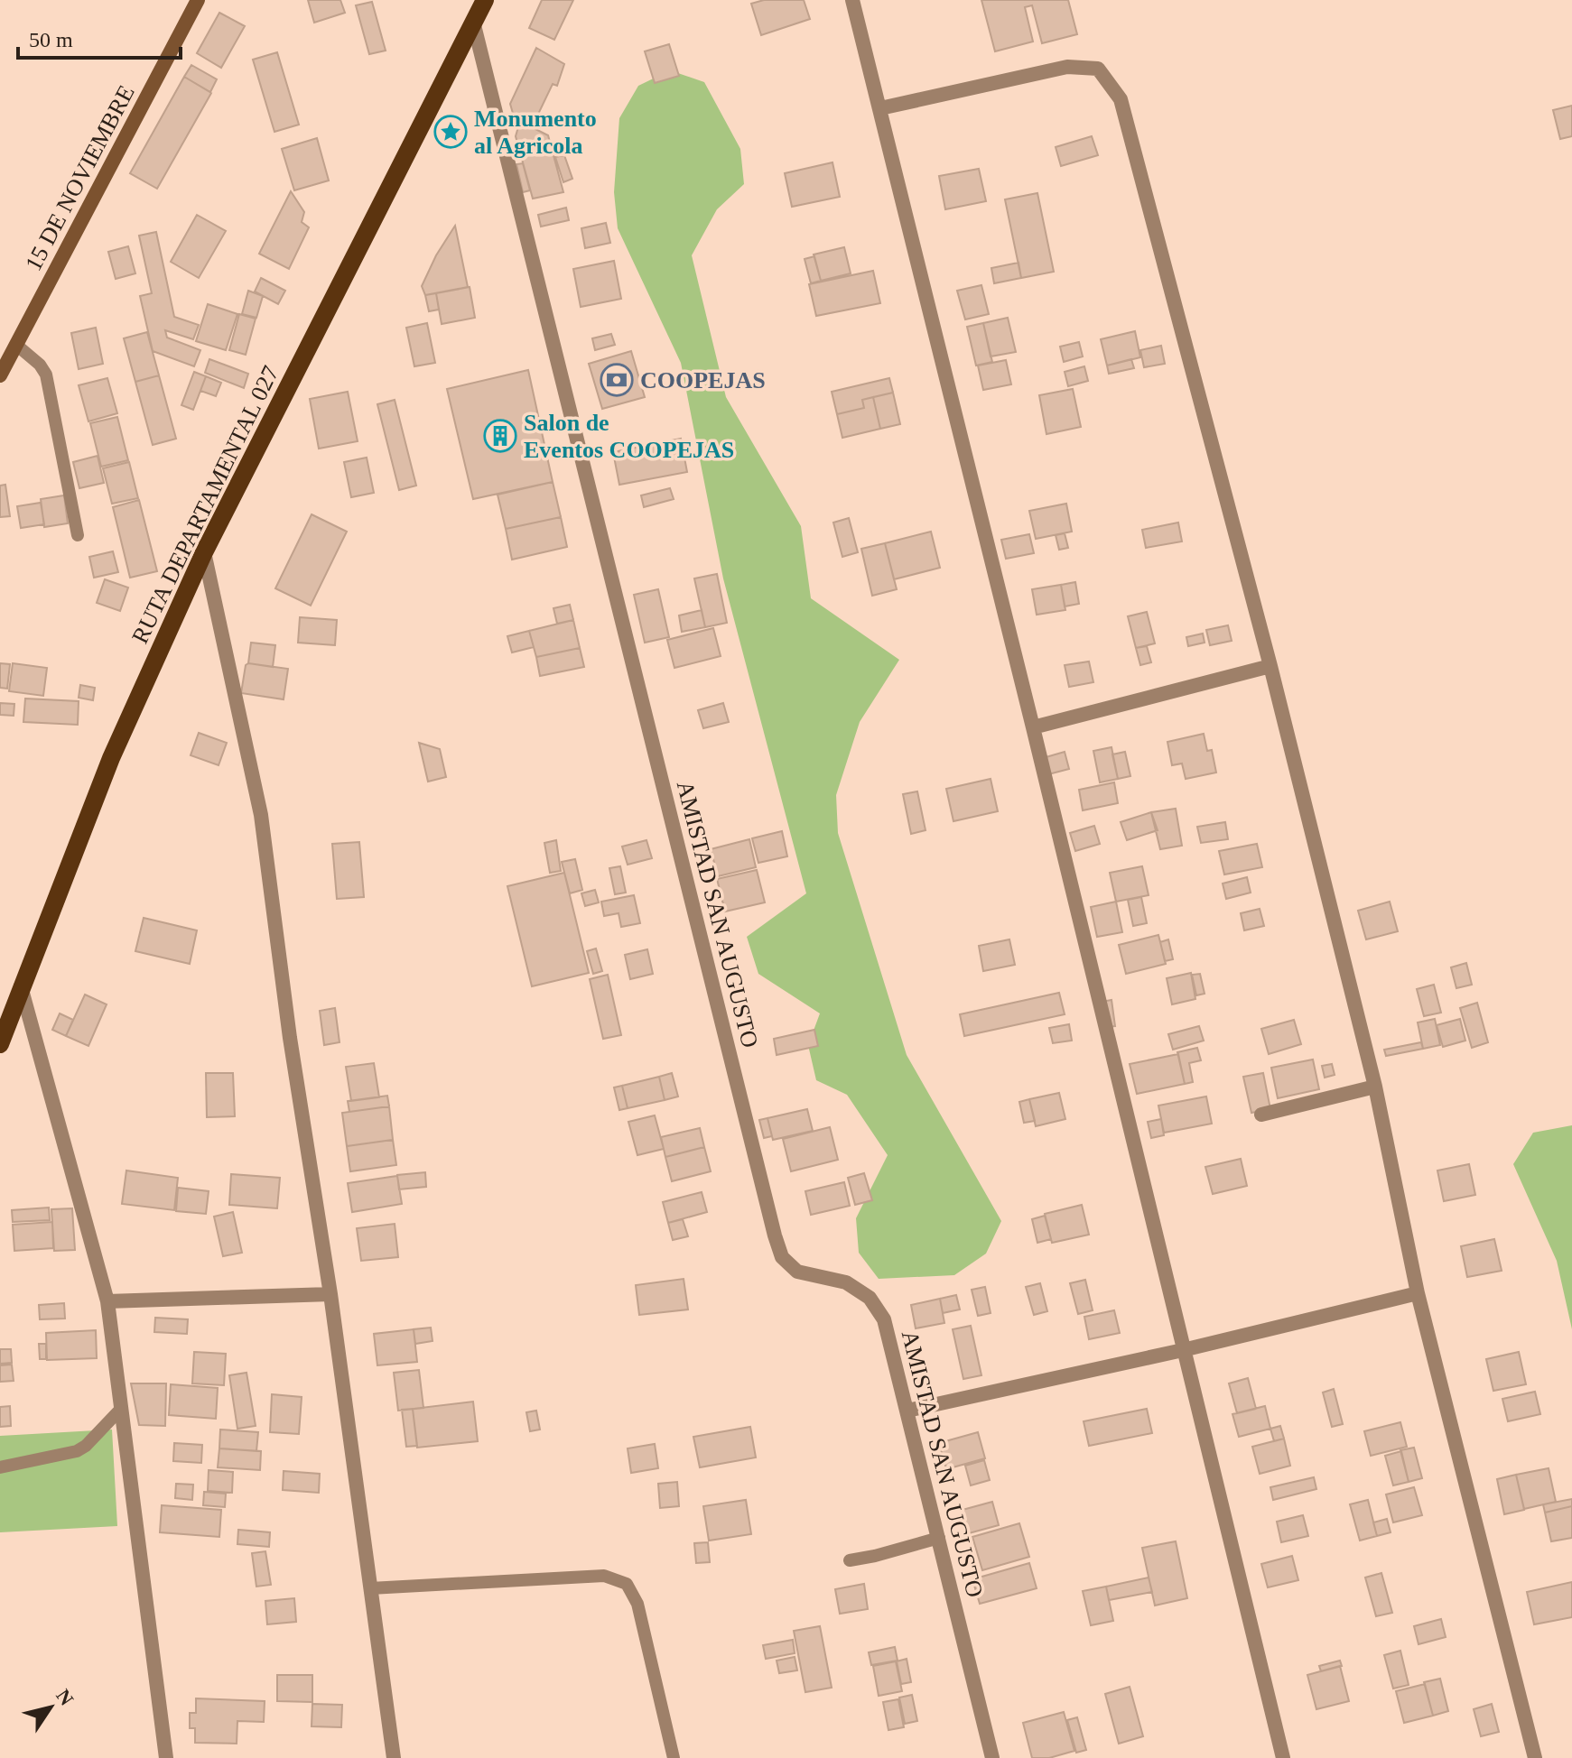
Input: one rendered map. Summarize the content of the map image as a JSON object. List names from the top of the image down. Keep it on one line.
{"streets":{"main road":["RUTA DEPARTAMENTAL 027"],"street":["15 DE NOVIEMBRE","AMISTAD SAN AUGUSTO"]},"crossings":[["RUTA DEPARTAMENTAL 027","AMISTAD SAN AUGUSTO"]],"places":{"place":["Monumento al Agricola"],"bank":["COOPEJAS"],"building":["Salon de Eventos COOPEJAS"]},"scale_bar":"50 m","north":"top right"}
